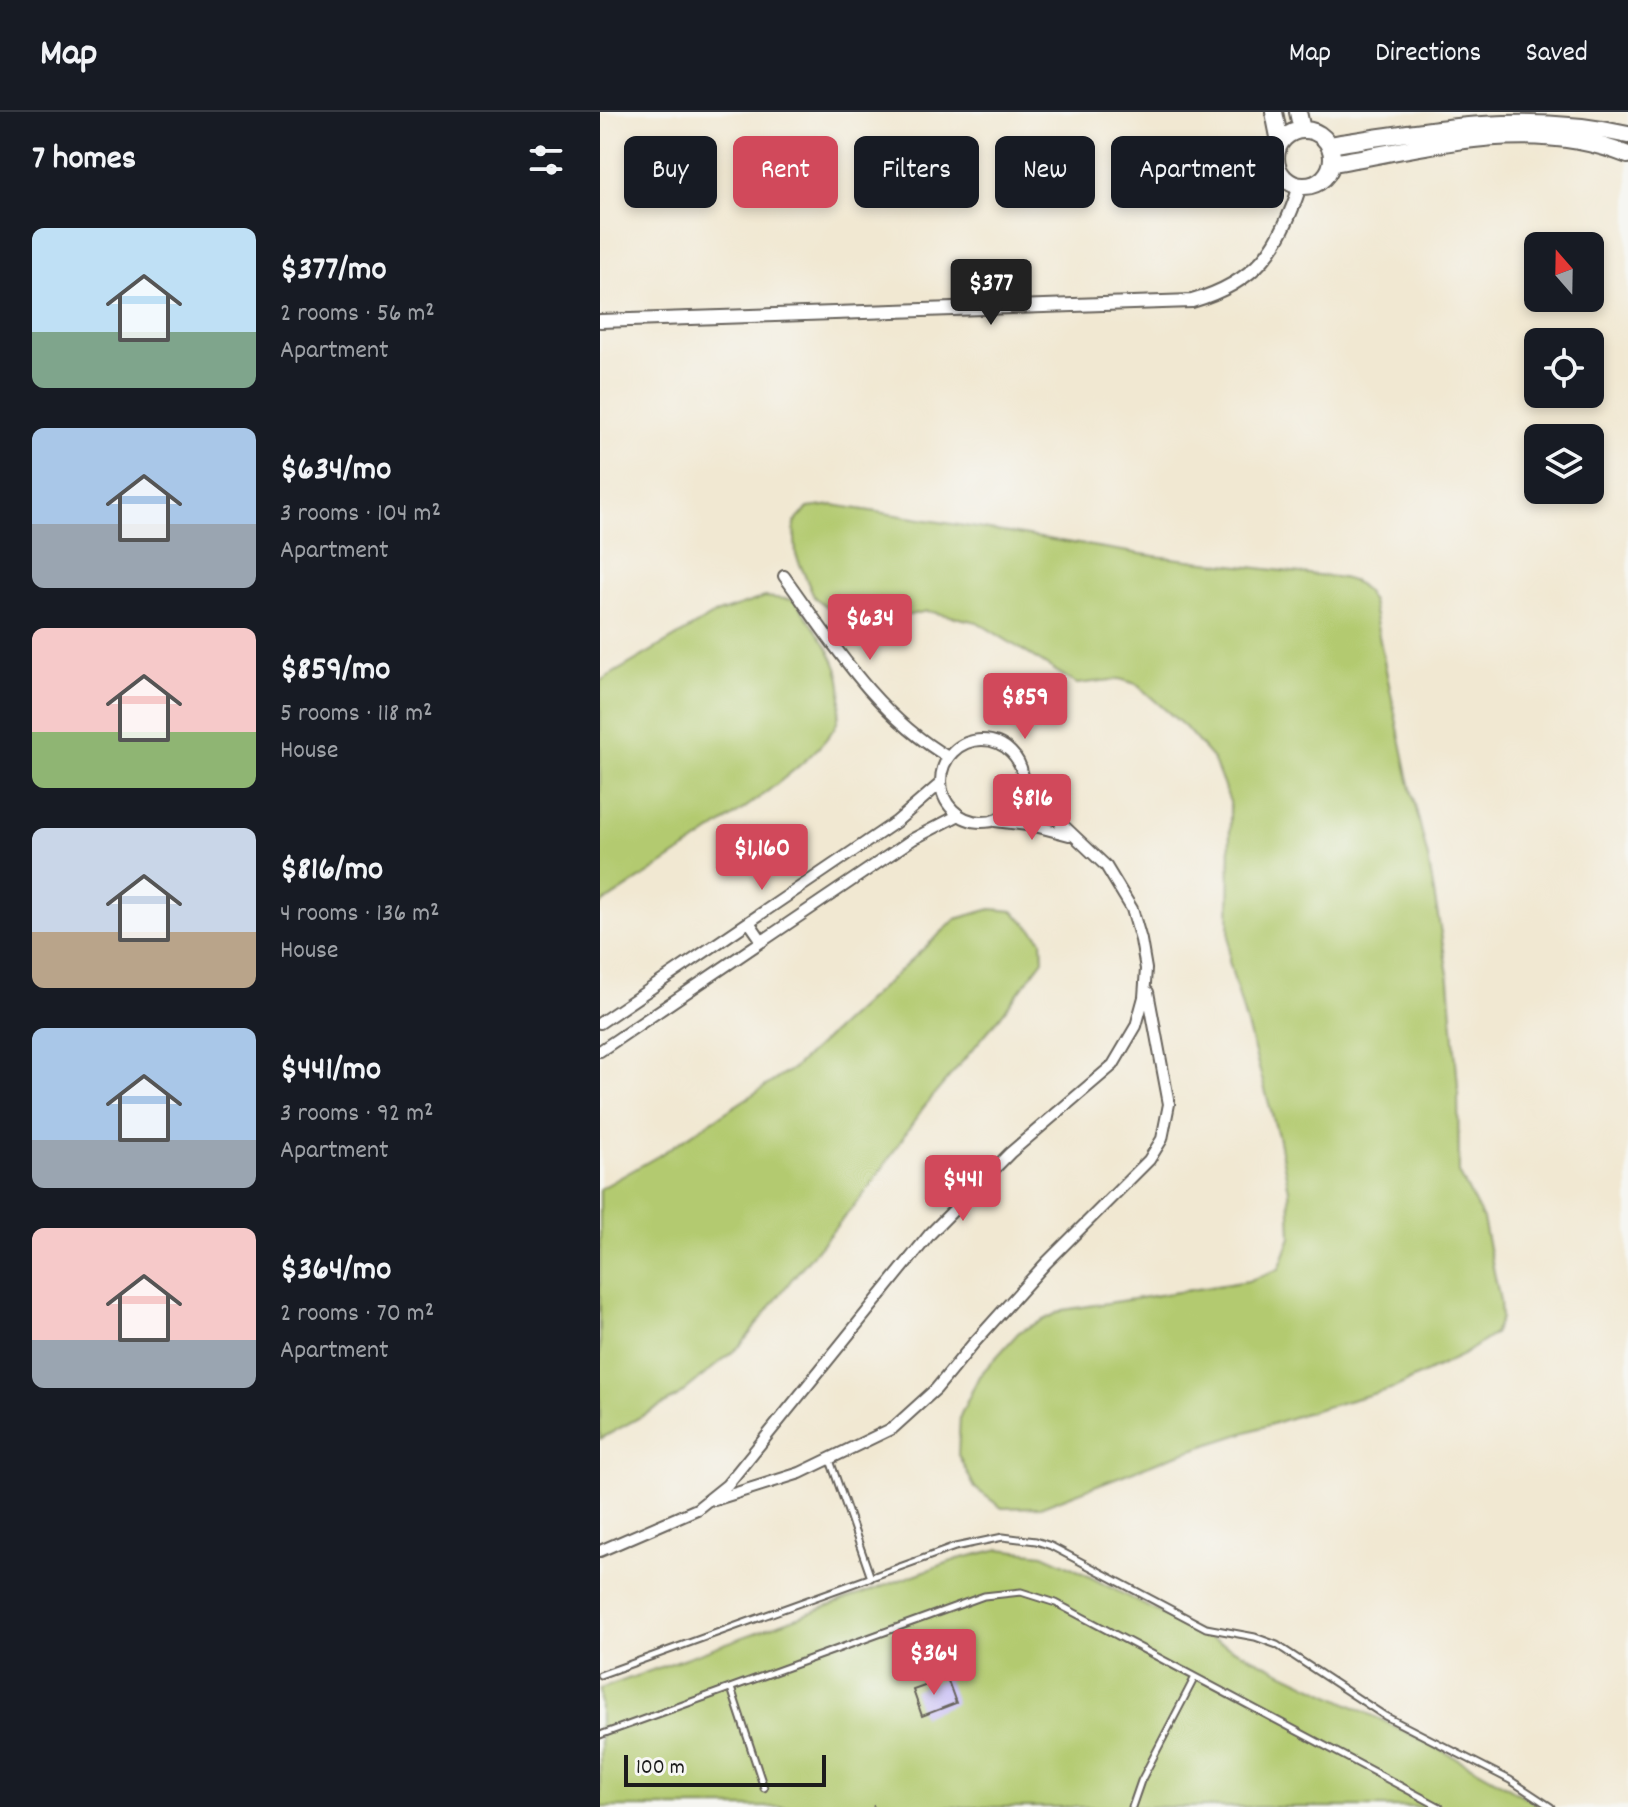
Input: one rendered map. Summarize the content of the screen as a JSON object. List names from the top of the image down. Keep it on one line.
{"scale_bar":"100 m","north":"top","page":{"header":"Map","nav":["Map","Directions","Saved"],"heading":"7 homes","chip":["Buy","Rent","Filters","New","Apartment"],"list":[{"name":"$377/mo","note":"2 rooms · 56 m² · Apartment"},{"name":"$634/mo","note":"3 rooms · 104 m² · Apartment"},{"name":"$859/mo","note":"5 rooms · 118 m² · House"},{"name":"$816/mo","note":"4 rooms · 136 m² · House"},{"name":"$441/mo","note":"3 rooms · 92 m² · Apartment"},{"name":"$364/mo","note":"2 rooms · 70 m² · Apartment"}],"price":["$377","$634","$859","$816","$1,160","$441","$364"],"scale":"100 m"}}
